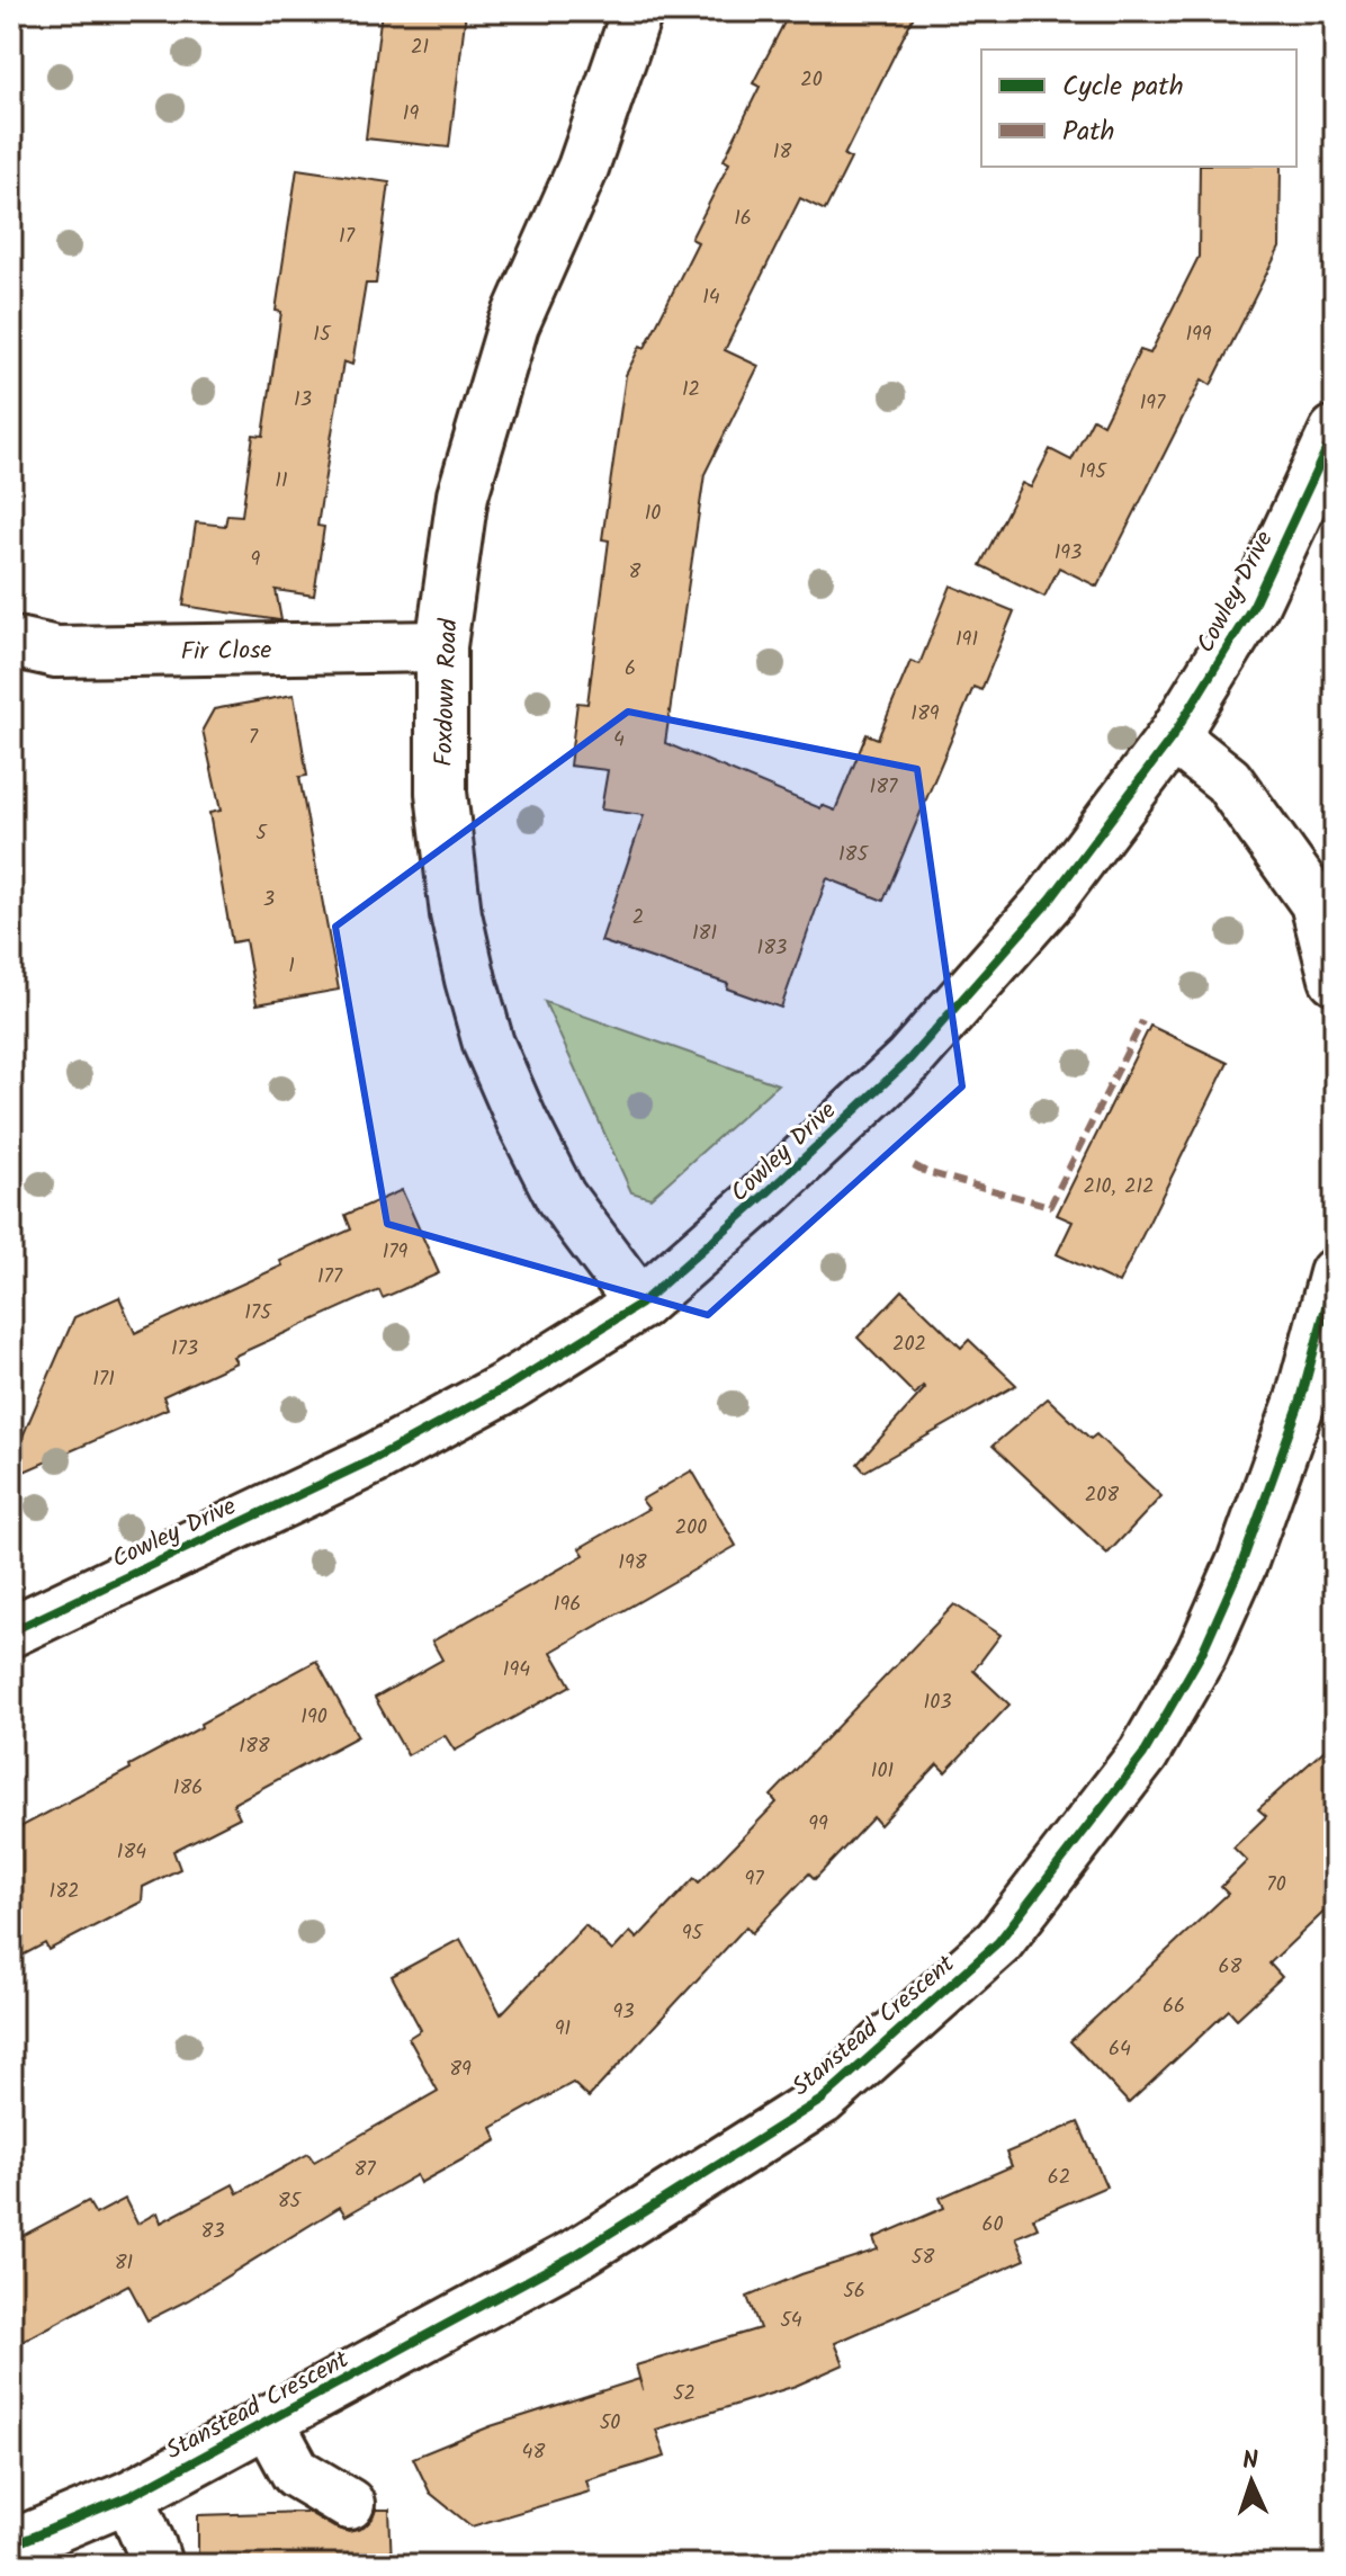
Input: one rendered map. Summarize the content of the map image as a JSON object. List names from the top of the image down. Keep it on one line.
{"streets":{"street":["Cowley Drive","Fir Close","Foxdown Road","Stanstead Crescent"]},"crossings":[["Cowley Drive","Foxdown Road"],["Fir Close","Foxdown Road"]],"house_numbers":["21","20","19","18","16","17","14","15","199","12","13","197","195","11","10","193","9","8","191","6","189","7","4","187","5","185","3","2","181","183","1","210, 212","179","177","175","202","173","171","208","200","198","196","194","103","190","188","101","186","99","184","97","70","182","95","68","66","93","91","64","89","87","62","85","60","83","58","81","56","54","52","50","48"],"legend":["Cycle path","Path"],"north":"top"}
